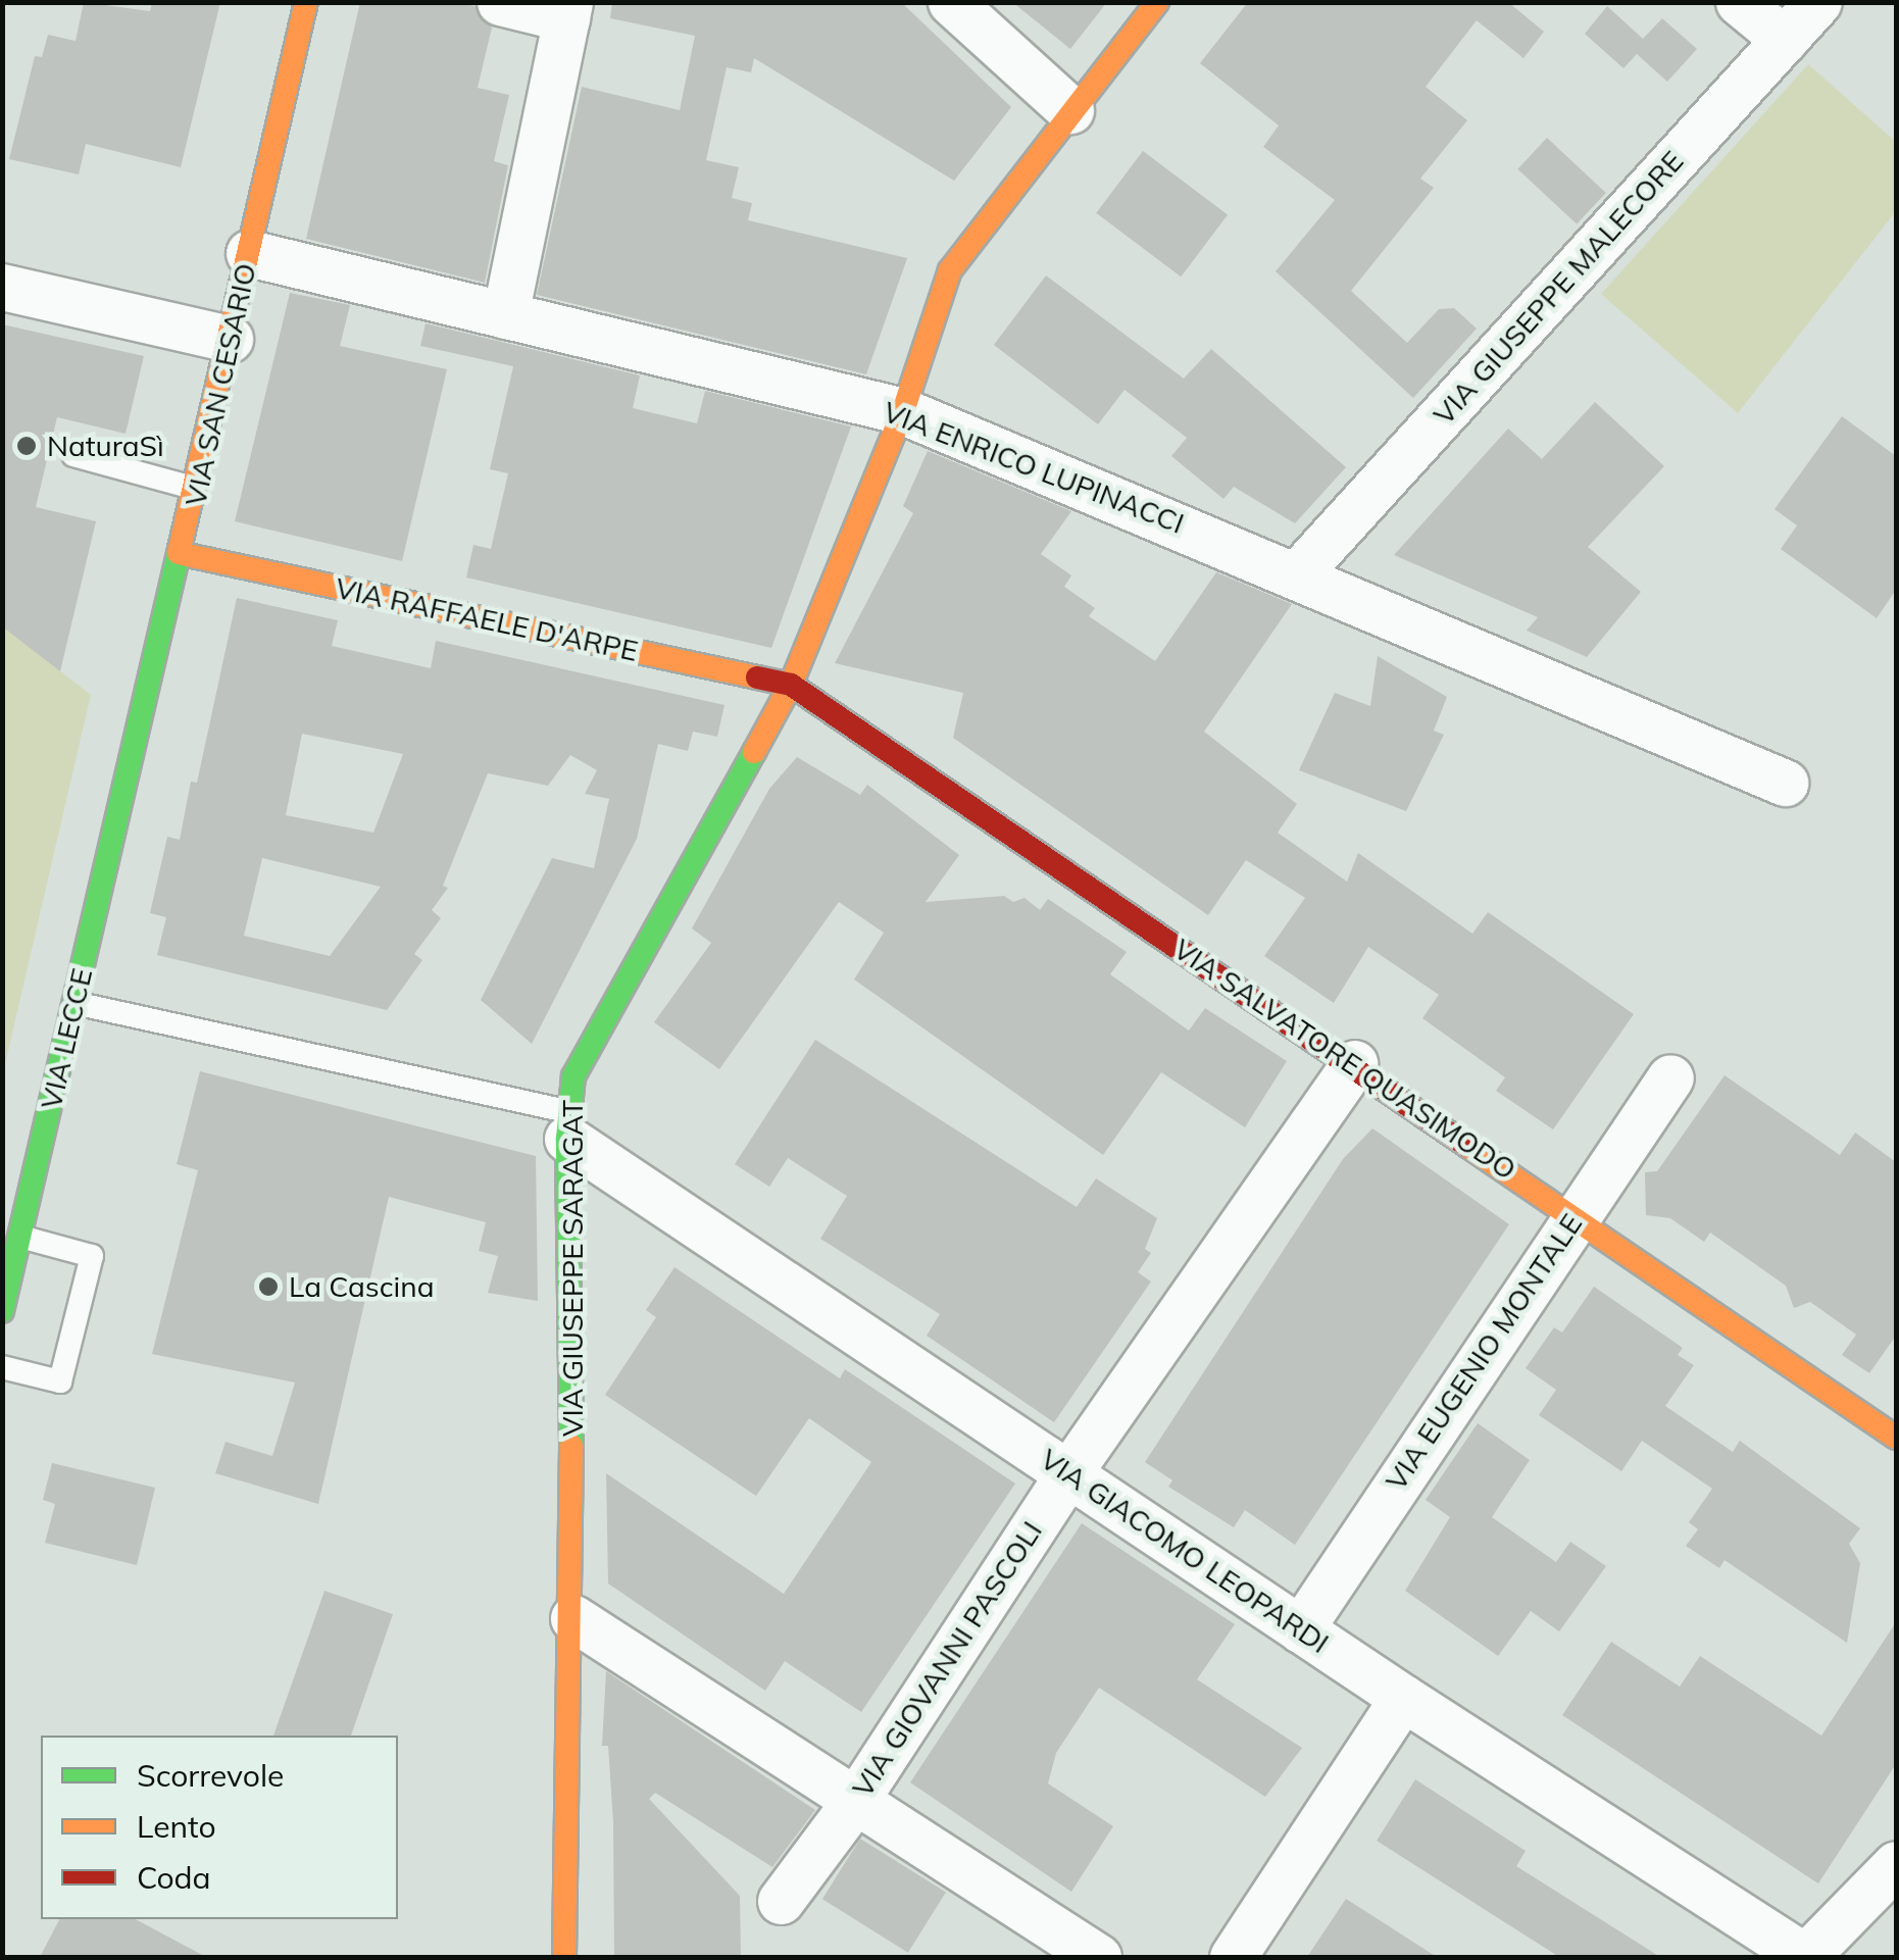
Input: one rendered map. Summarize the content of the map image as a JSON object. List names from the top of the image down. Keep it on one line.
{"streets":{"street":["VIA GIUSEPPE MALECORE","VIA SAN CESARIO","VIA ENRICO LUPINACCI","VIA RAFFAELE D'ARPE","VIA LECCE","VIA SALVATORE QUASIMODO","VIA GIUSEPPE SARAGAT","VIA EUGENIO MONTALE","VIA GIACOMO LEOPARDI","VIA GIOVANNI PASCOLI"]},"crossings":[["VIA GIUSEPPE MALECORE","VIA ENRICO LUPINACCI"],["VIA SAN CESARIO","VIA ENRICO LUPINACCI"],["VIA SAN CESARIO","VIA RAFFAELE D'ARPE"],["VIA SAN CESARIO","VIA LECCE"],["VIA ENRICO LUPINACCI","VIA GIUSEPPE SARAGAT"],["VIA RAFFAELE D'ARPE","VIA SALVATORE QUASIMODO"],["VIA RAFFAELE D'ARPE","VIA GIUSEPPE SARAGAT"],["VIA SALVATORE QUASIMODO","VIA GIUSEPPE SARAGAT"],["VIA SALVATORE QUASIMODO","VIA EUGENIO MONTALE"],["VIA SALVATORE QUASIMODO","VIA GIOVANNI PASCOLI"],["VIA GIUSEPPE SARAGAT","VIA GIACOMO LEOPARDI"],["VIA EUGENIO MONTALE","VIA GIACOMO LEOPARDI"],["VIA GIACOMO LEOPARDI","VIA GIOVANNI PASCOLI"]],"places":["NaturaSì","La Cascina"],"legend":["Scorrevole","Lento","Coda"]}
